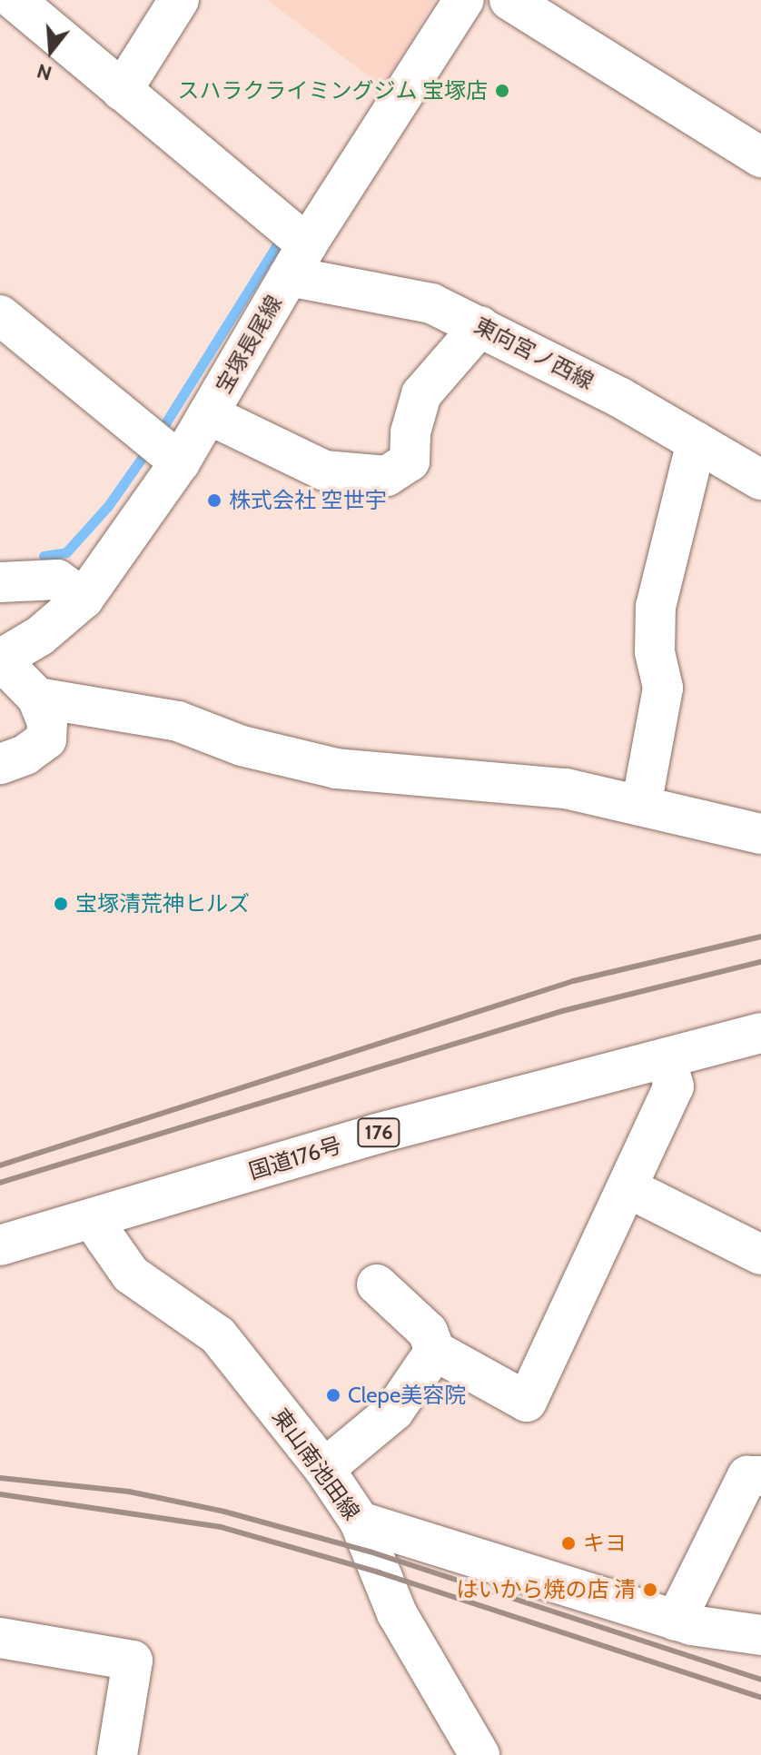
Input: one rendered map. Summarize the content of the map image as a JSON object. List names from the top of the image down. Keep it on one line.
{"streets":{"main road":["宝塚長尾線","東向宮ノ西線","176","国道176号","東山南池田線"]},"crossings":[["宝塚長尾線","東向宮ノ西線"],["国道176号","東山南池田線"]],"places":["スハラクライミングジム 宝塚店","株式会社 空世宇","宝塚清荒神ヒルズ","Clepe美容院","キヨ","はいから焼の店 清"],"north":"bottom"}
